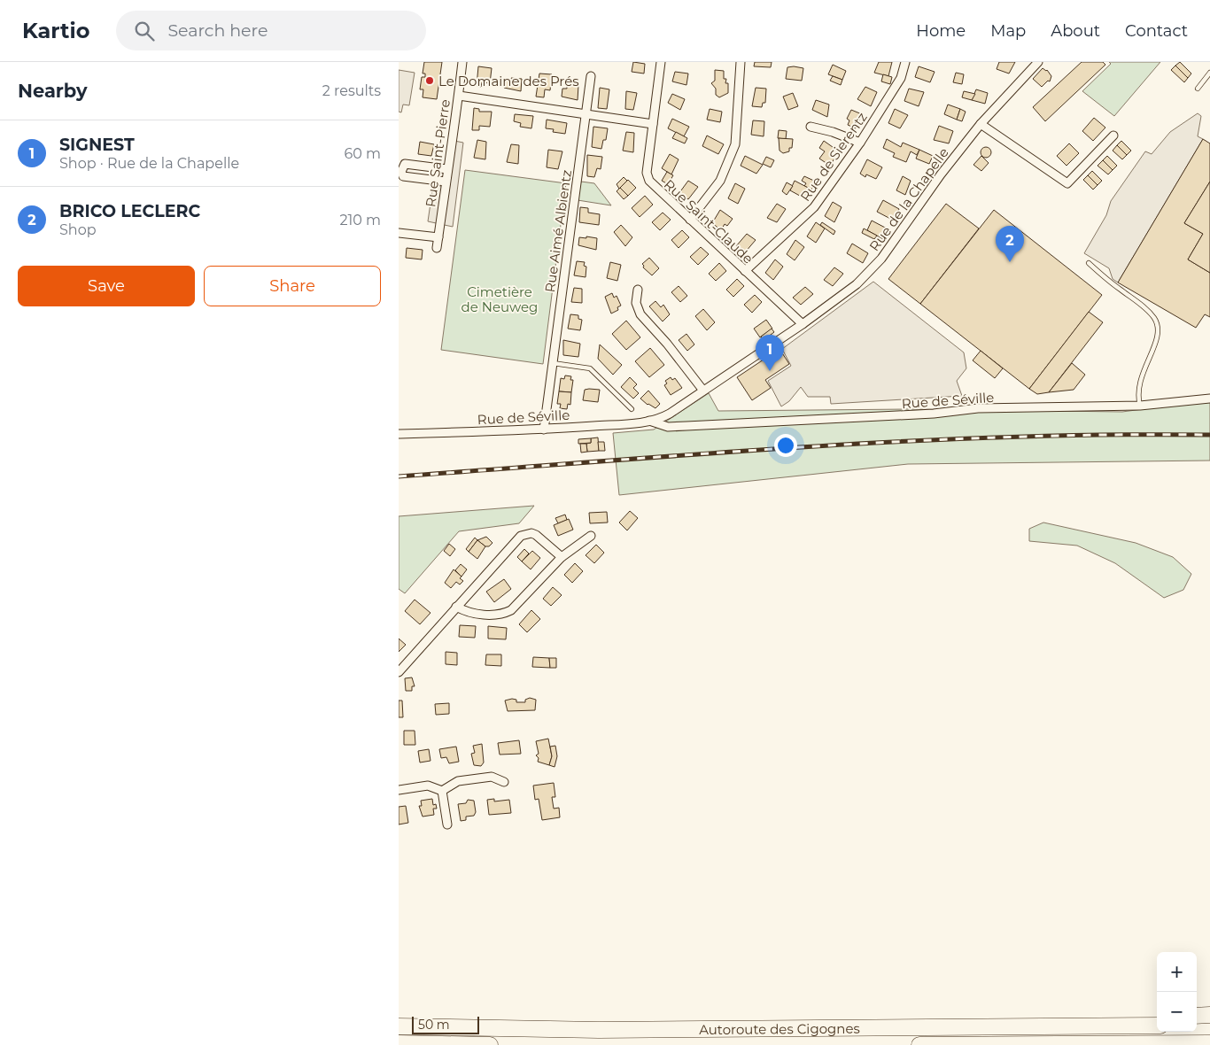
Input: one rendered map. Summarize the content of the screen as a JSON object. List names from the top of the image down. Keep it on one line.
{"streets":{"highway":["Autoroute des Cigognes"],"street":["Rue Saint-Pierre","Rue de Sierentz","Rue de la Chapelle","Rue Saint-Claude","Rue Aimé Albientz","Rue de Séville"]},"crossings":[["Rue de Sierentz","Rue Saint-Claude"],["Rue de la Chapelle","Rue Saint-Claude"],["Rue de la Chapelle","Rue de Séville"],["Rue Aimé Albientz","Rue de Séville"]],"parks":["Cimetière de Neuweg"],"places":["Le Domaine des Prés"],"scale_bar":"50 m","page":{"header":"Kartio","search":"Search here","nav":["Home","Map","About","Contact"],"heading":["Nearby","2 results"],"list":[{"mark":"1","name":"SIGNEST","note":"Shop · Rue de la Chapelle","value":"60 m"},{"mark":"2","name":"BRICO LECLERC","note":"Shop","value":"210 m"}],"pins":["2","1"],"buttons":["Save","Share"],"map_buttons":["+","−"],"scale":"50 m"}}
